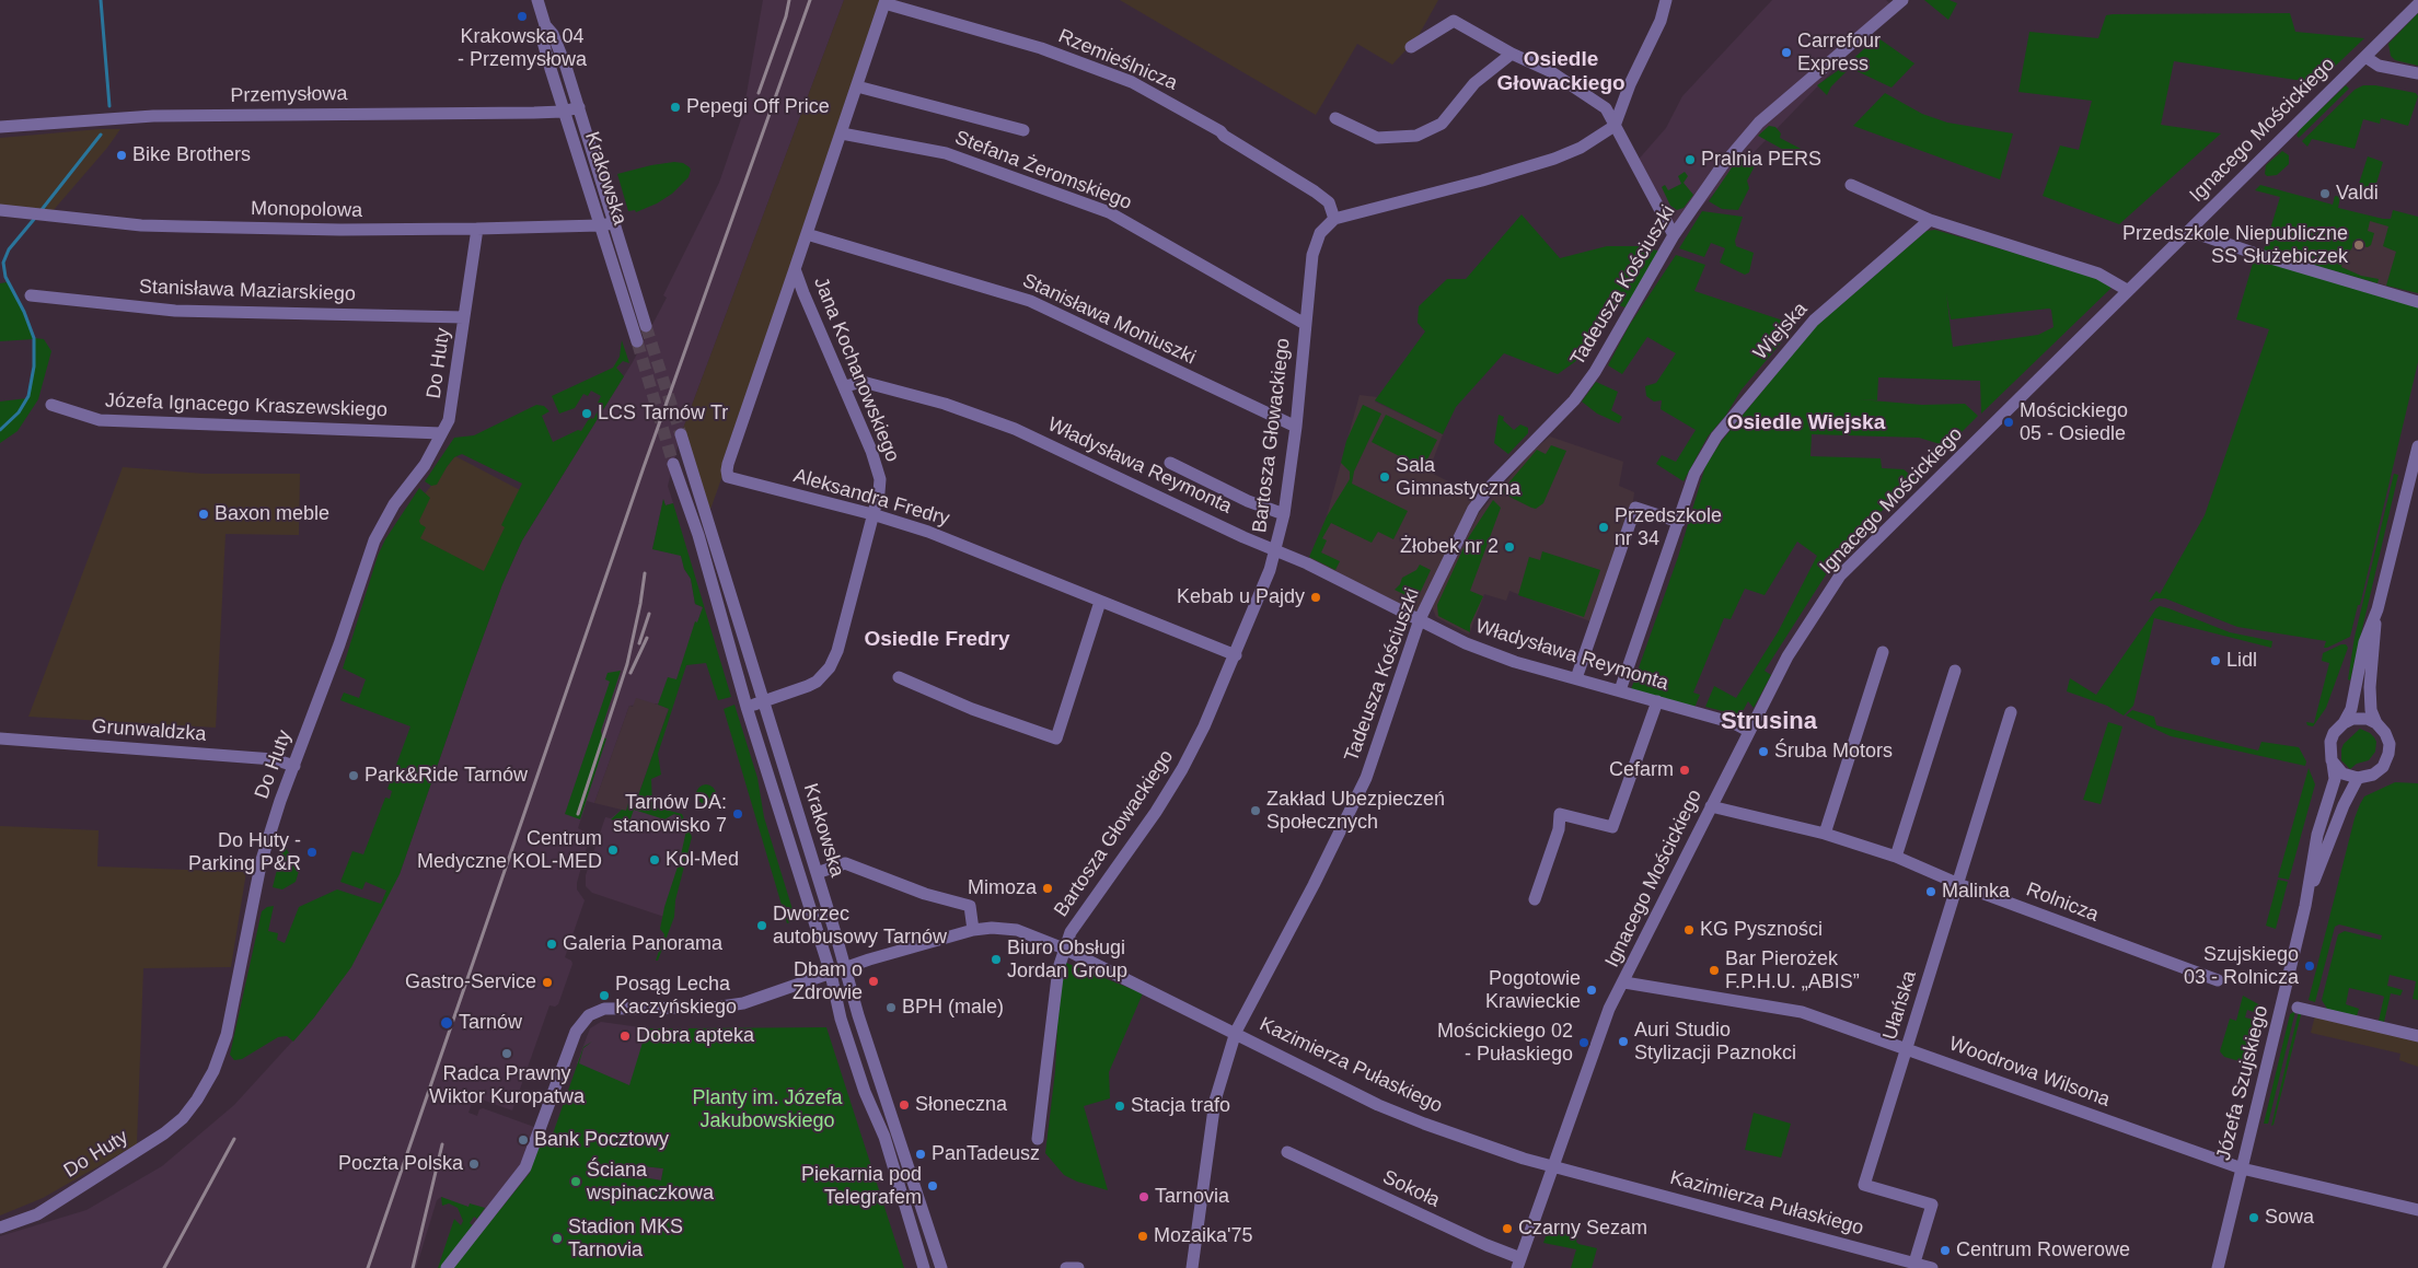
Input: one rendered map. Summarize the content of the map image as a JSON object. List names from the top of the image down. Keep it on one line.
{"streets":{"street":["Rzemieślnicza","Przemysłowa","Ignacego Mościckiego","Stefana Żeromskiego","Krakowska","Monopolowa","Tadeusza Kościuszki","Stanisława Maziarskiego","Stanisława Moniuszki","Wiejska","Do Huty","Jana Kochanowskiego","Józefa Ignacego Kraszewskiego","Bartosza Głowackiego","Władysława Reymonta","Aleksandra Fredry","Grunwaldzka","Rolnicza","Ułańska","Kazimierza Pułaskiego","Woodrowa Wilsona","Józefa Szujskiego","Sokoła"]},"crossings":[["Rzemieślnicza","Jana Kochanowskiego"],["Rzemieślnicza","Bartosza Głowackiego"],["Przemysłowa","Krakowska"],["Ignacego Mościckiego","Władysława Reymonta"],["Ignacego Mościckiego","Rolnicza"],["Ignacego Mościckiego","Kazimierza Pułaskiego"],["Ignacego Mościckiego","Woodrowa Wilsona"],["Ignacego Mościckiego","Sokoła"],["Stefana Żeromskiego","Jana Kochanowskiego"],["Stefana Żeromskiego","Bartosza Głowackiego"],["Krakowska","Monopolowa"],["Krakowska","Jana Kochanowskiego"],["Krakowska","Kazimierza Pułaskiego"],["Monopolowa","Do Huty"],["Tadeusza Kościuszki","Władysława Reymonta"],["Tadeusza Kościuszki","Kazimierza Pułaskiego"],["Stanisława Maziarskiego","Do Huty"],["Stanisława Moniuszki","Jana Kochanowskiego"],["Stanisława Moniuszki","Bartosza Głowackiego"],["Wiejska","Władysława Reymonta"],["Do Huty","Józefa Ignacego Kraszewskiego"],["Do Huty","Grunwaldzka"],["Jana Kochanowskiego","Władysława Reymonta"],["Jana Kochanowskiego","Aleksandra Fredry"],["Bartosza Głowackiego","Władysława Reymonta"],["Bartosza Głowackiego","Aleksandra Fredry"],["Bartosza Głowackiego","Kazimierza Pułaskiego"],["Rolnicza","Ułańska"],["Ułańska","Kazimierza Pułaskiego"],["Ułańska","Woodrowa Wilsona"],["Woodrowa Wilsona","Józefa Szujskiego"]],"districts":["Osiedle Głowackiego","Osiedle Wiejska","Osiedle Fredry","Strusina"],"parks":["Planty im. Józefa Jakubowskiego"],"places":["Krakowska 04 - Przemysłowa","Carrefour Express","Pepegi Off Price","Bike Brothers","Pralnia PERS","Valdi","Przedszkole Niepubliczne SS Służebiczek","LCS Tarnów Tr","Mościckiego 05 - Osiedle","Sala Gimnastyczna","Baxon meble","Przedszkole nr 34","Żłobek nr 2","Kebab u Pajdy","Lidl","Śruba Motors","Cefarm","Park&Ride Tarnów","Zakład Ubezpieczeń Społecznych","Tarnów DA: stanowisko 7","Centrum Medyczne KOL-MED","Do Huty - Parking P&R","Kol-Med","Mimoza","Malinka","Dworzec autobusowy Tarnów","KG Pyszności","Galeria Panorama","Biuro Obsługi Jordan Group","Szujskiego 03 - Rolnicza","Bar Pierożek F.P.H.U. „ABIS”","Dbam o Zdrowie","Gastro-Service","Pogotowie Krawieckie","Posąg Lecha Kaczyńskiego","BPH (male)","Tarnów","Dobra apteka","Auri Studio Stylizacji Paznokci","Mościckiego 02 - Pułaskiego","Radca Prawny Wiktor Kuropatwa","Słoneczna","Stacja trafo","Bank Pocztowy","PanTadeusz","Poczta Polska","Ściana wspinaczkowa","Piekarnia pod Telegrafem","Tarnovia","Sowa","Czarny Sezam","Mozaika'75","Stadion MKS Tarnovia","Centrum Rowerowe"]}
